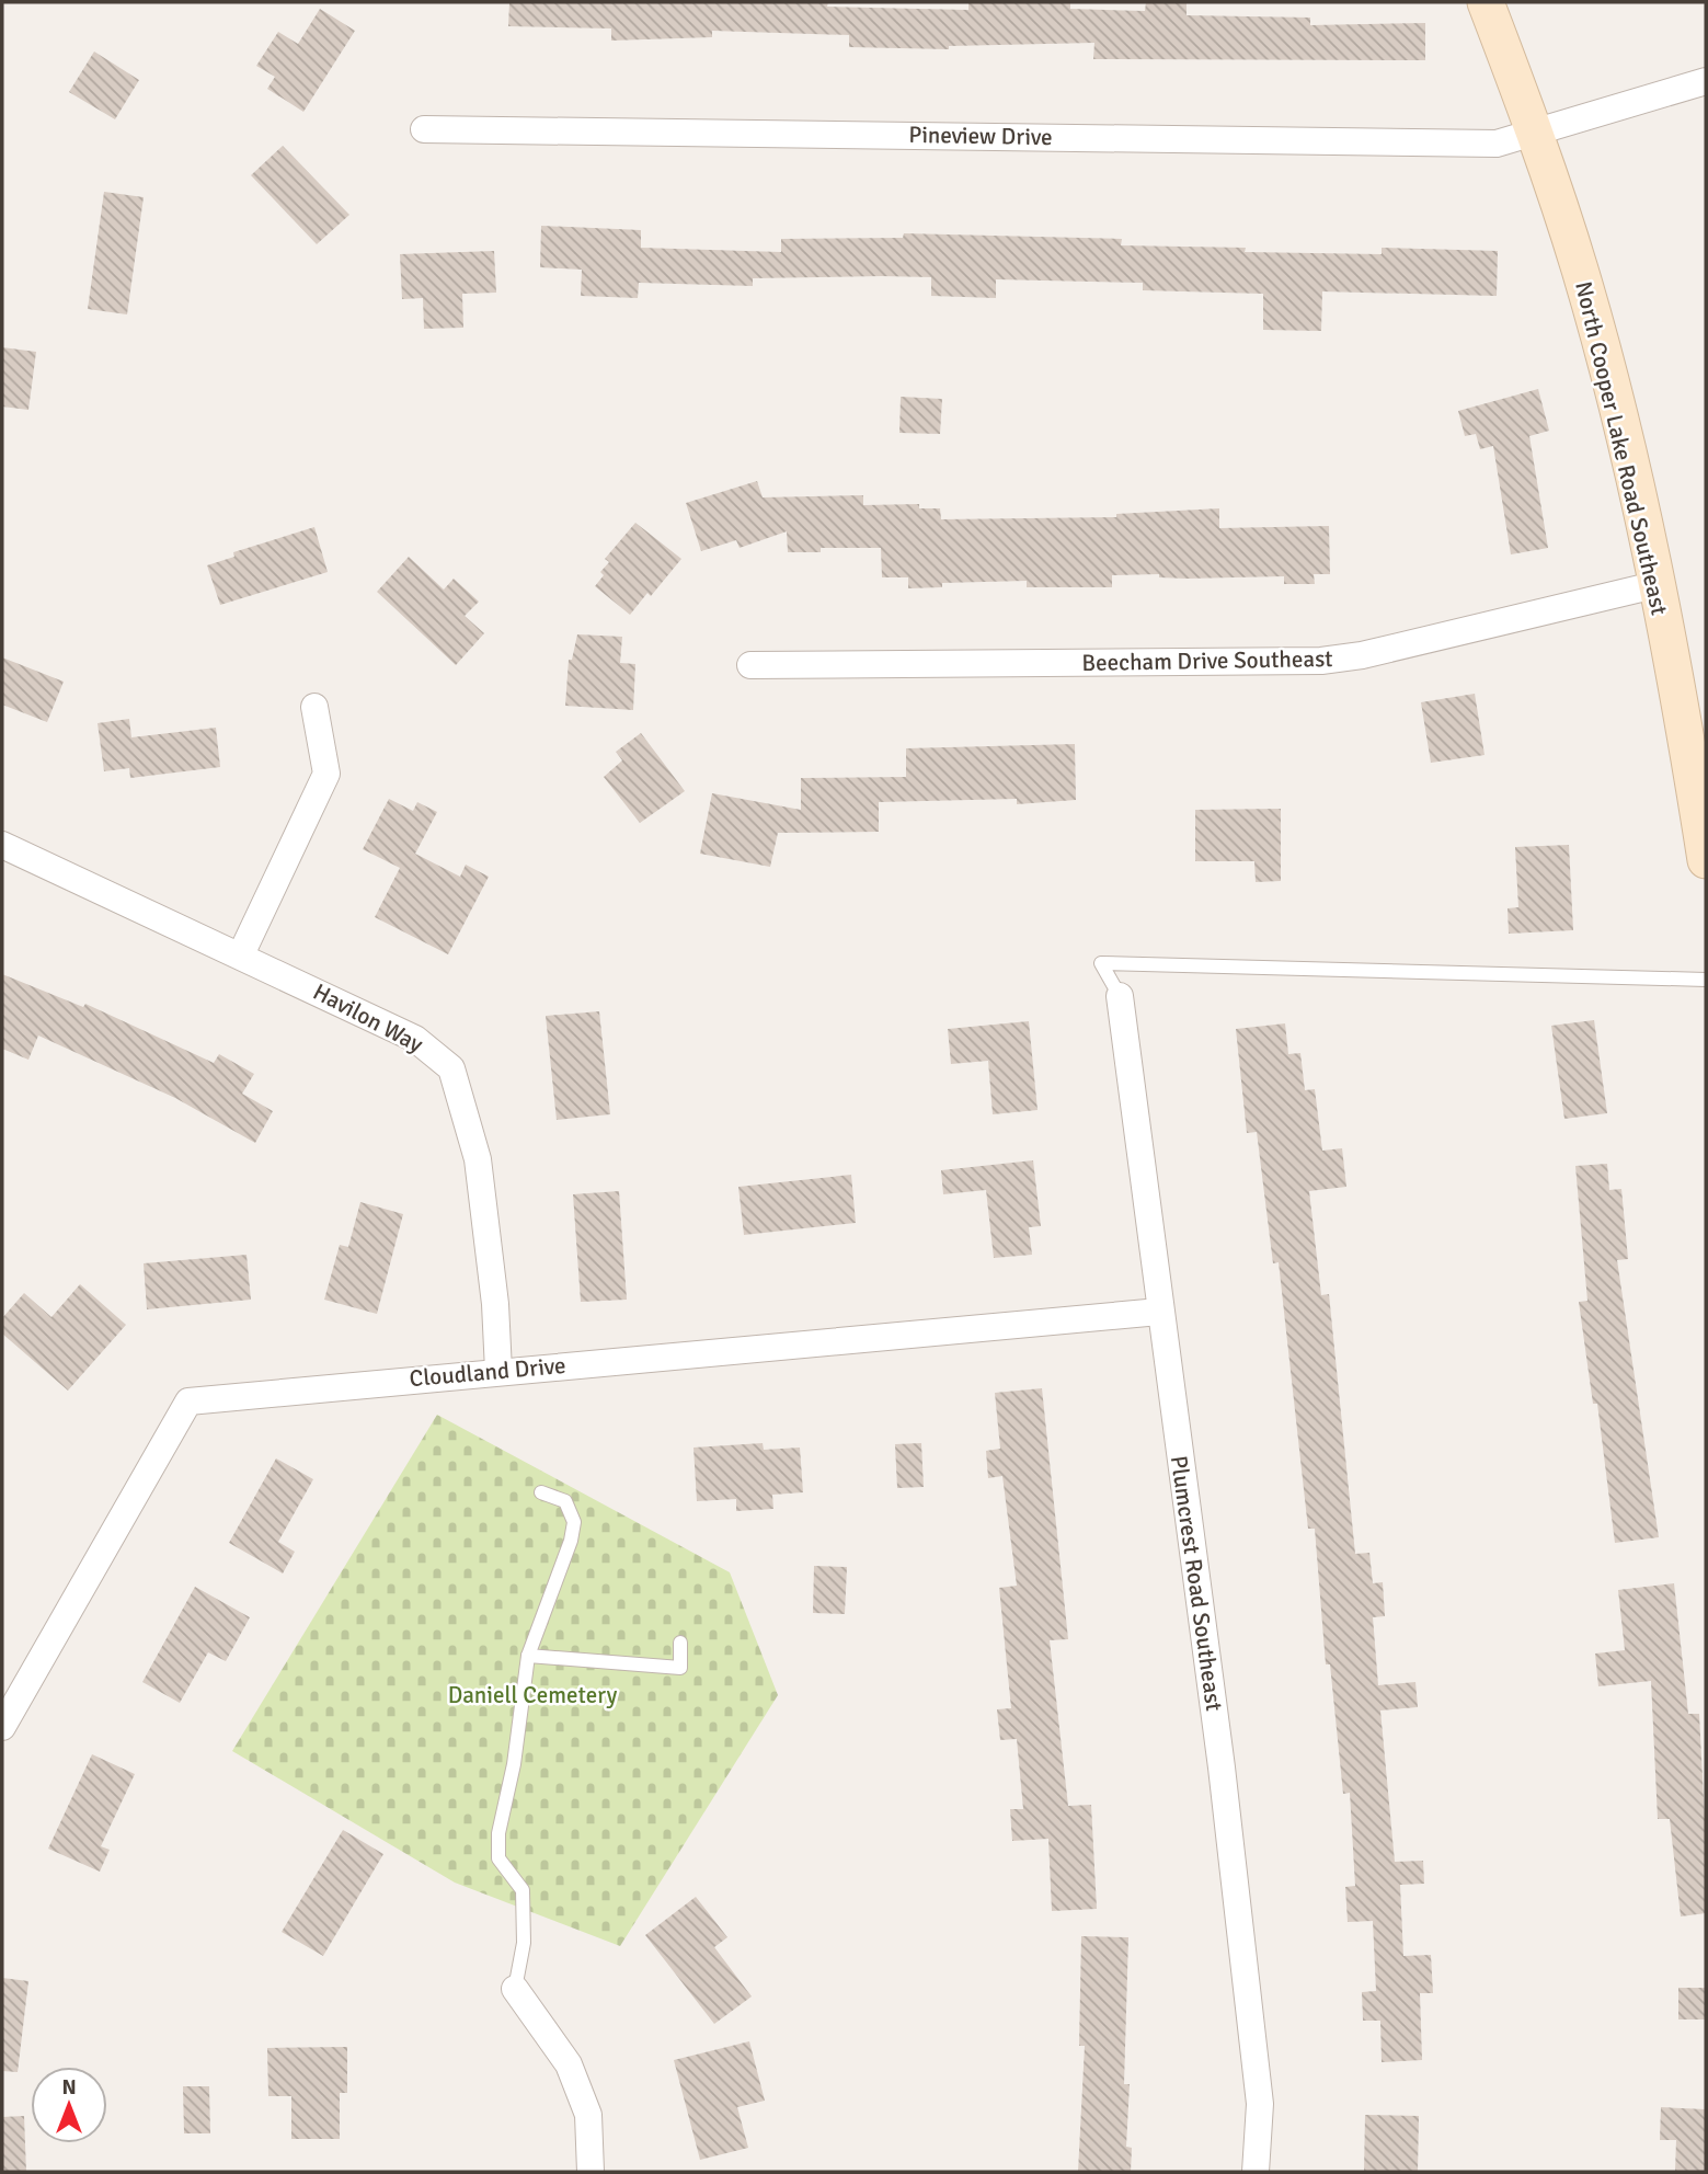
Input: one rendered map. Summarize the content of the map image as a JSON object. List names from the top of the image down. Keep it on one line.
{"streets":{"street":["Pineview Drive","North Cooper Lake Road Southeast","Beecham Drive Southeast","Havilon Way","Cloudland Drive","Plumcrest Road Southeast"]},"crossings":[["Pineview Drive","North Cooper Lake Road Southeast"],["North Cooper Lake Road Southeast","Beecham Drive Southeast"],["Havilon Way","Cloudland Drive"],["Cloudland Drive","Plumcrest Road Southeast"]],"parks":["Daniell Cemetery"],"north":"top"}
